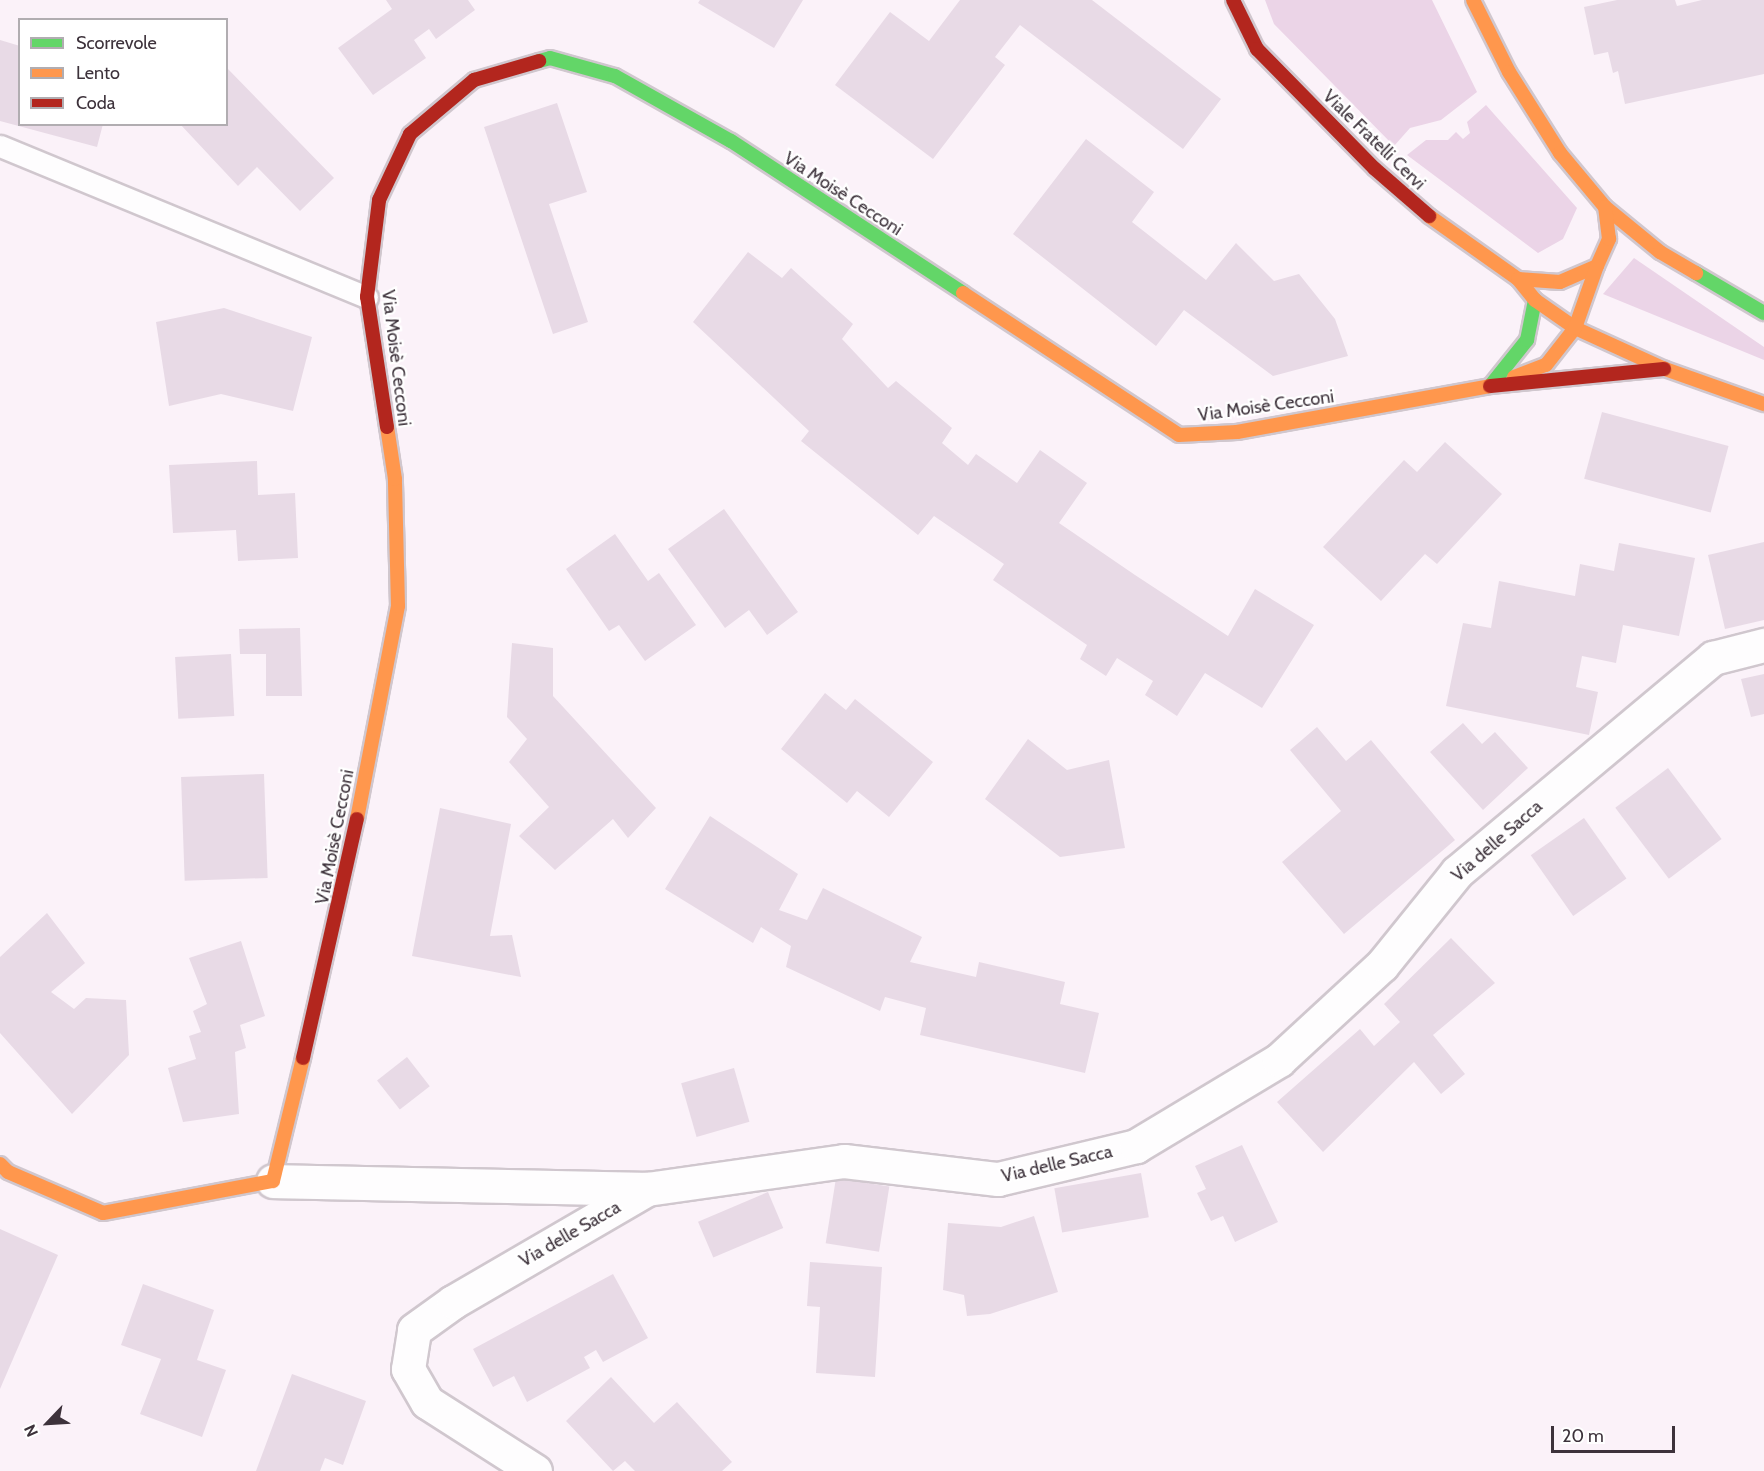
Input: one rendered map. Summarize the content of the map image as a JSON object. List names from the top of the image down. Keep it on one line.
{"streets":{"street":["Viale Fratelli Cervi","Via Moisè Cecconi","Via delle Sacca"]},"legend":["Scorrevole","Lento","Coda"],"scale_bar":"20 m","north":"bottom left"}
